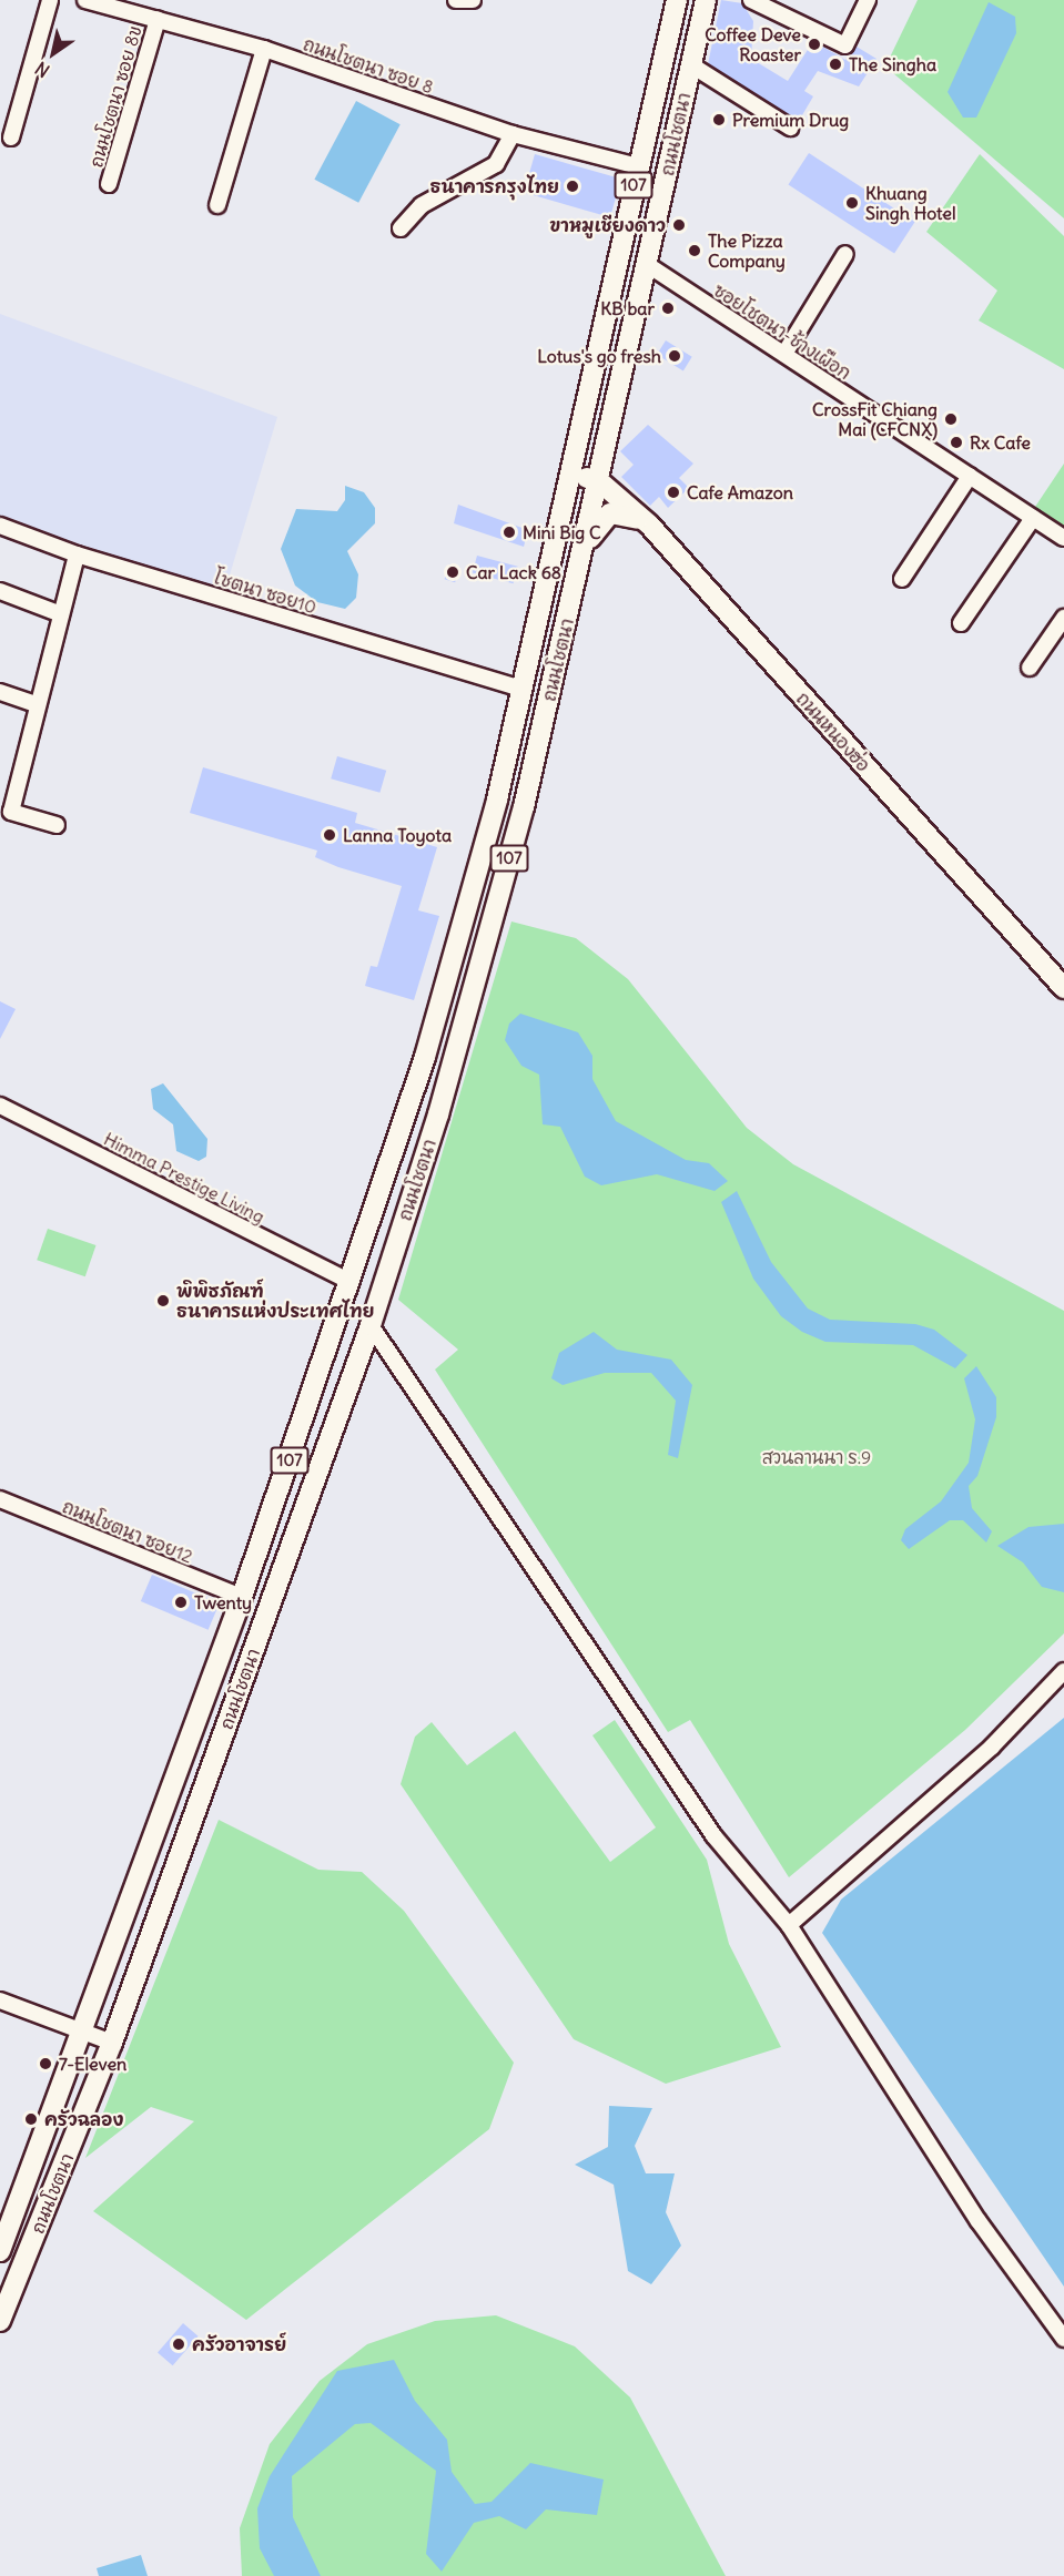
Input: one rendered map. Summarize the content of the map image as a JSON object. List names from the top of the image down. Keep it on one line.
{"streets":{"main road":["ถนนโชตนา","107","ถนนหนองฮ่อ"],"street":["ถนนโชตนา ซอย 8","ถนนโชตนา ซอย 8ข","ซอยโชตนา-ช้างเผือก","โชตนา ซอย10","Himma Prestige Living","ถนนโชตนา ซอย12"]},"crossings":[["ถนนโชตนา ซอย 8","ถนนโชตนา ซอย 8ข"],["ถนนโชตนา ซอย 8","ถนนโชตนา"],["ถนนโชตนา","ซอยโชตนา-ช้างเผือก"],["ถนนโชตนา","โชตนา ซอย10"],["ถนนโชตนา","ถนนหนองฮ่อ"],["ถนนโชตนา","Himma Prestige Living"],["ถนนโชตนา","ถนนโชตนา ซอย12"]],"parks":["สวนลานนา ร.9"],"places":["Coffee Deve Roaster","The Singha","Premium Drug","ธนาคารกรุงไทย","Khuang Singh Hotel","ขาหมูเชียงดาว","The Pizza Company","KB bar","Lotus's go fresh","CrossFit Chiang Mai (CFCNX)","Rx Cafe","Cafe Amazon","Mini Big C","Car Lack 68","Lanna Toyota","พิพิธภัณฑ์ ธนาคารแห่งประเทศไทย","Twenty","7-Eleven","ครัวฉลอง","ครัวอาจารย์"],"north":"bottom left"}
